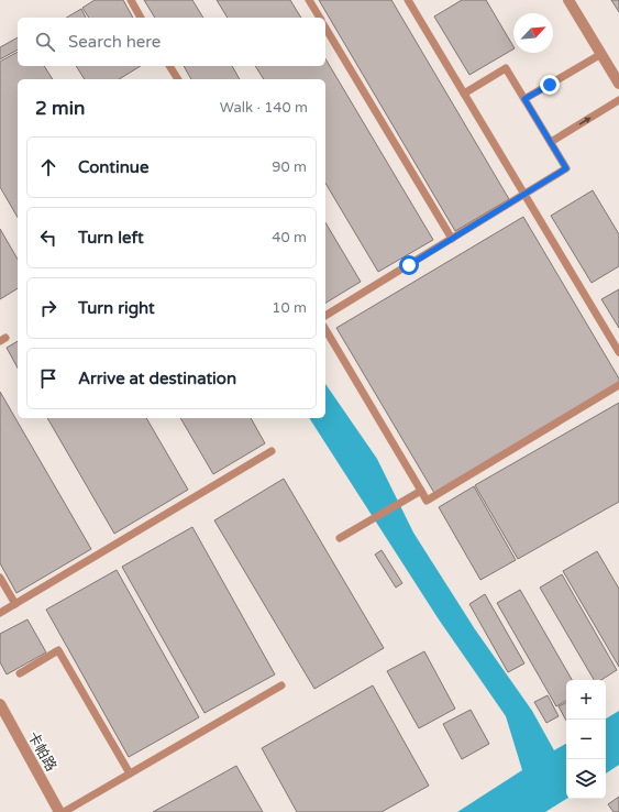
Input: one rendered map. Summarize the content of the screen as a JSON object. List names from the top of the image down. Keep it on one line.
{"streets":{"street":["卡帕路"]},"north":"top right","page":{"search":"Search here","heading":["2 min","Walk · 140 m"],"list":[["Continue","90 m"],["Turn left","40 m"],["Turn right","10 m"],"Arrive at destination"],"map_buttons":["+","−"]}}
